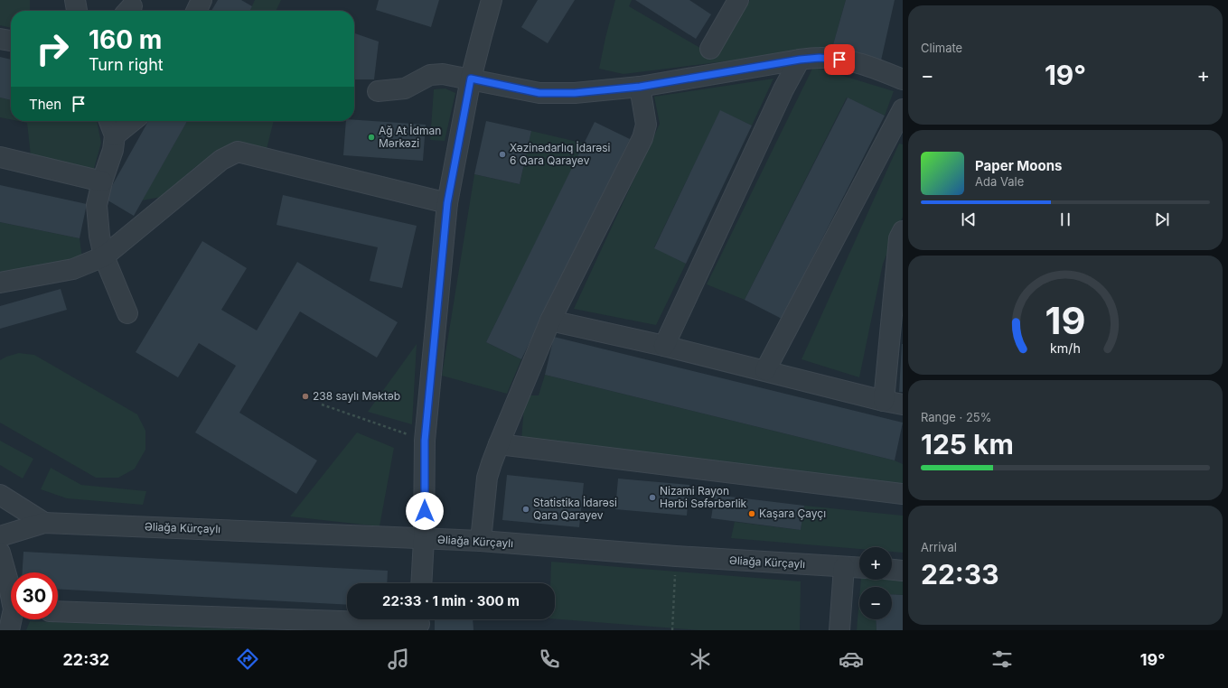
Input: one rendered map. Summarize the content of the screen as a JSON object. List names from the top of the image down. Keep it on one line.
{"streets":{"street":["Əliağa Kürçaylı"]},"places":["Ağ At İdman Mərkəzi","Xəzinədarlıq İdarəsi 6 Qara Qarayev","238 saylı Məktəb","Nizami Rayon Hərbi Səfərbərlik","Statistika İdarəsi Qara Qarayev","Kaşara Çayçı"],"page":{"tile":["Climate",["Range · 25%","125 km"],["Arrival","22:33"]],"turn":["160 m","Turn right"],"heat":["−","19°","+"],"then":"Then","song":["Paper Moons","Ada Vale"],"map_buttons":["+","−"],"limit":"30","trip":"22:33 · 1 min · 300 m","tabs":["22:32","19°"],"gauge":["19","km/h"]}}
